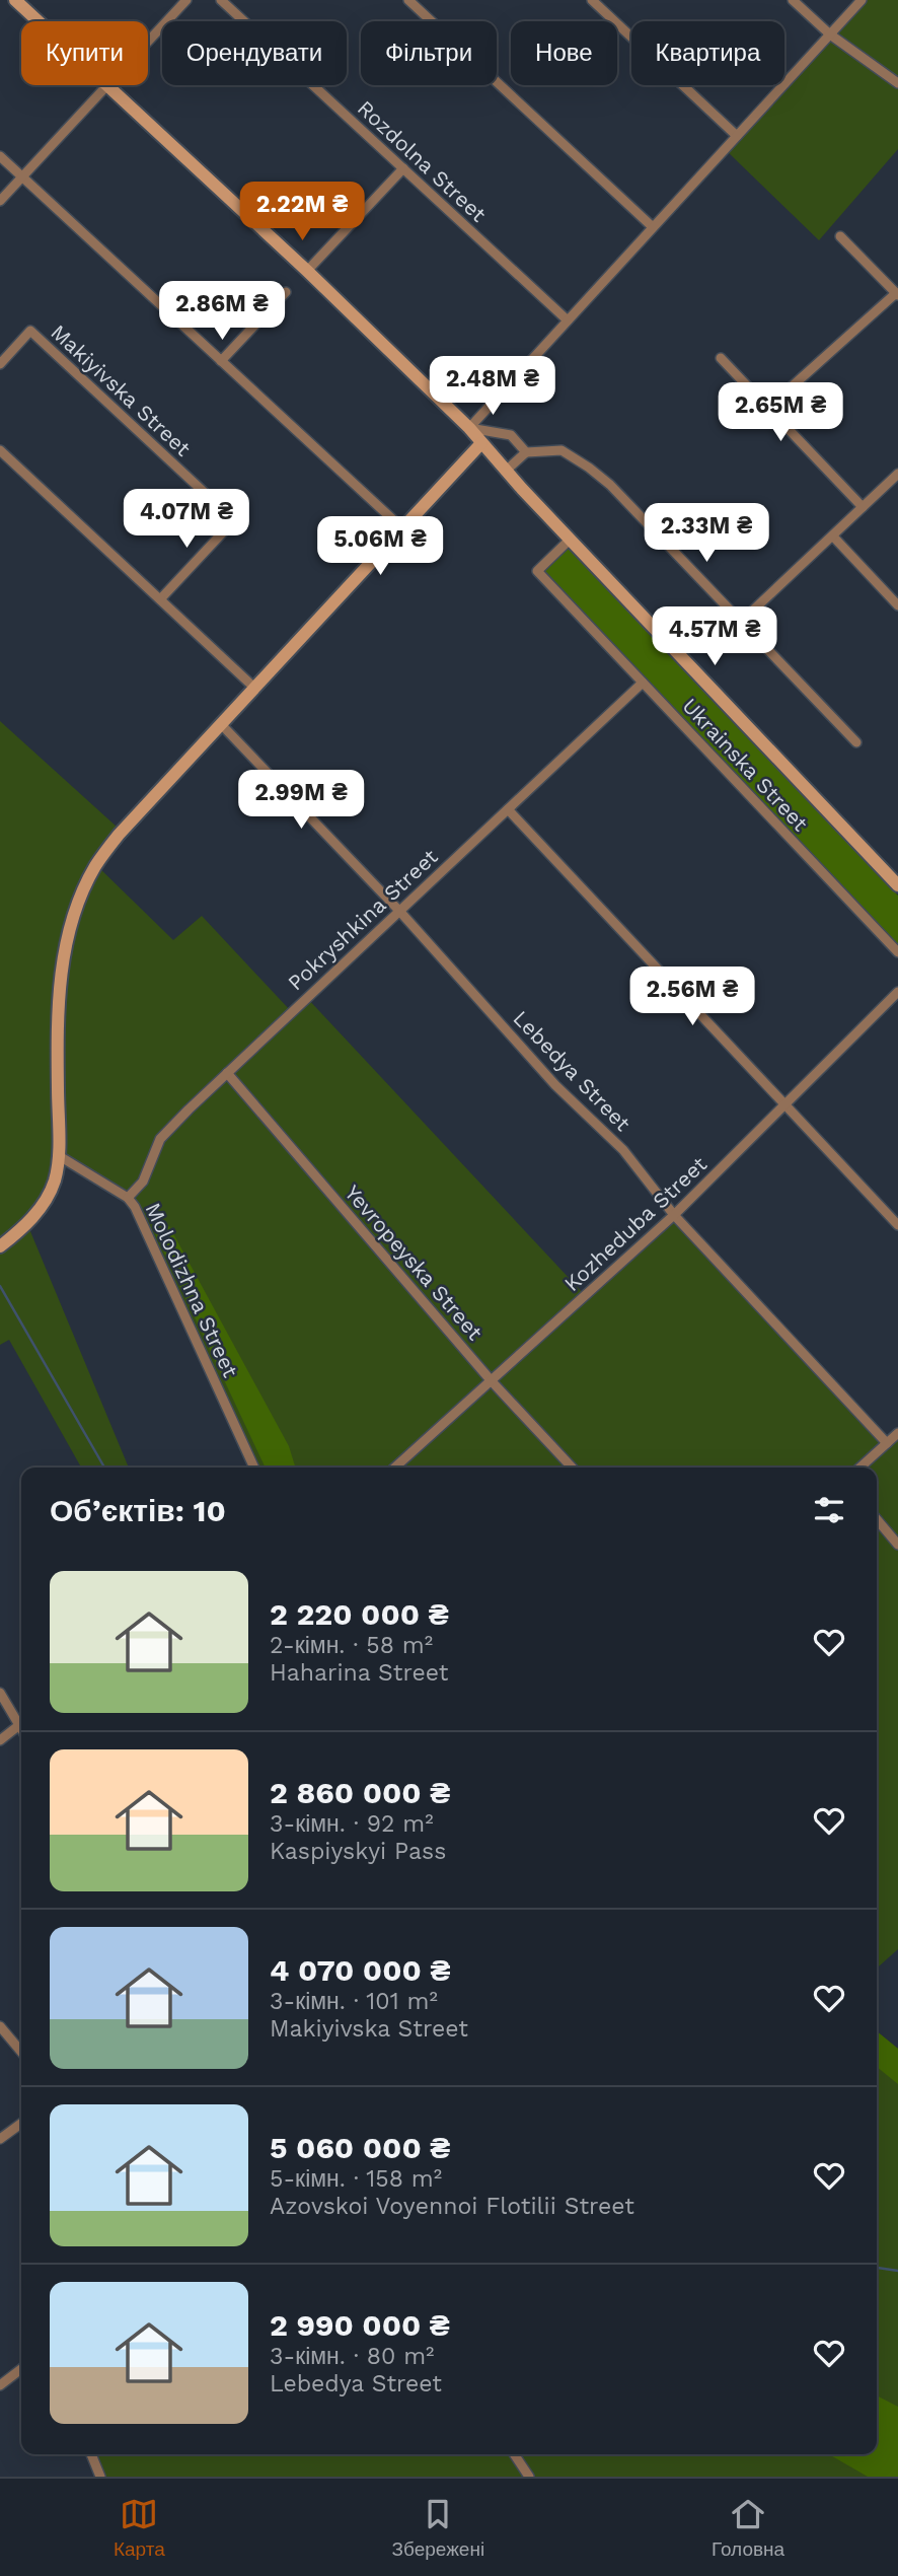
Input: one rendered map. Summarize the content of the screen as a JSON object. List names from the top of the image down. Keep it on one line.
{"streets":{"street":["Rozdolna Street","Makiyivska Street","Ukrainska Street","Pokryshkina Street","Lebedya Street","Kozheduba Street","Yevropeyska Street","Molodizhna Street"]},"crossings":[["Ukrainska Street","Pokryshkina Street"],["Pokryshkina Street","Lebedya Street"],["Pokryshkina Street","Yevropeyska Street"],["Pokryshkina Street","Molodizhna Street"],["Lebedya Street","Kozheduba Street"],["Kozheduba Street","Yevropeyska Street"]],"page":{"chip":["Купити","Орендувати","Фільтри","Нове","Квартира"],"price":["2.22M ₴","2.86M ₴","2.48M ₴","2.65M ₴","4.07M ₴","2.33M ₴","5.06M ₴","4.57M ₴","2.99M ₴","2.56M ₴"],"heading":"Об’єктів: 10","list":[{"name":"2 220 000 ₴","note":"2-кімн. · 58 m² · Haharina Street"},{"name":"2 860 000 ₴","note":"3-кімн. · 92 m² · Kaspiyskyi Pass"},{"name":"4 070 000 ₴","note":"3-кімн. · 101 m² · Makiyivska Street"},{"name":"5 060 000 ₴","note":"5-кімн. · 158 m² · Azovskoi Voyennoi Flotilii Street"},{"name":"2 990 000 ₴","note":"3-кімн. · 80 m² · Lebedya Street"}],"tabs":["Карта","Збережені","Головна"]}}
